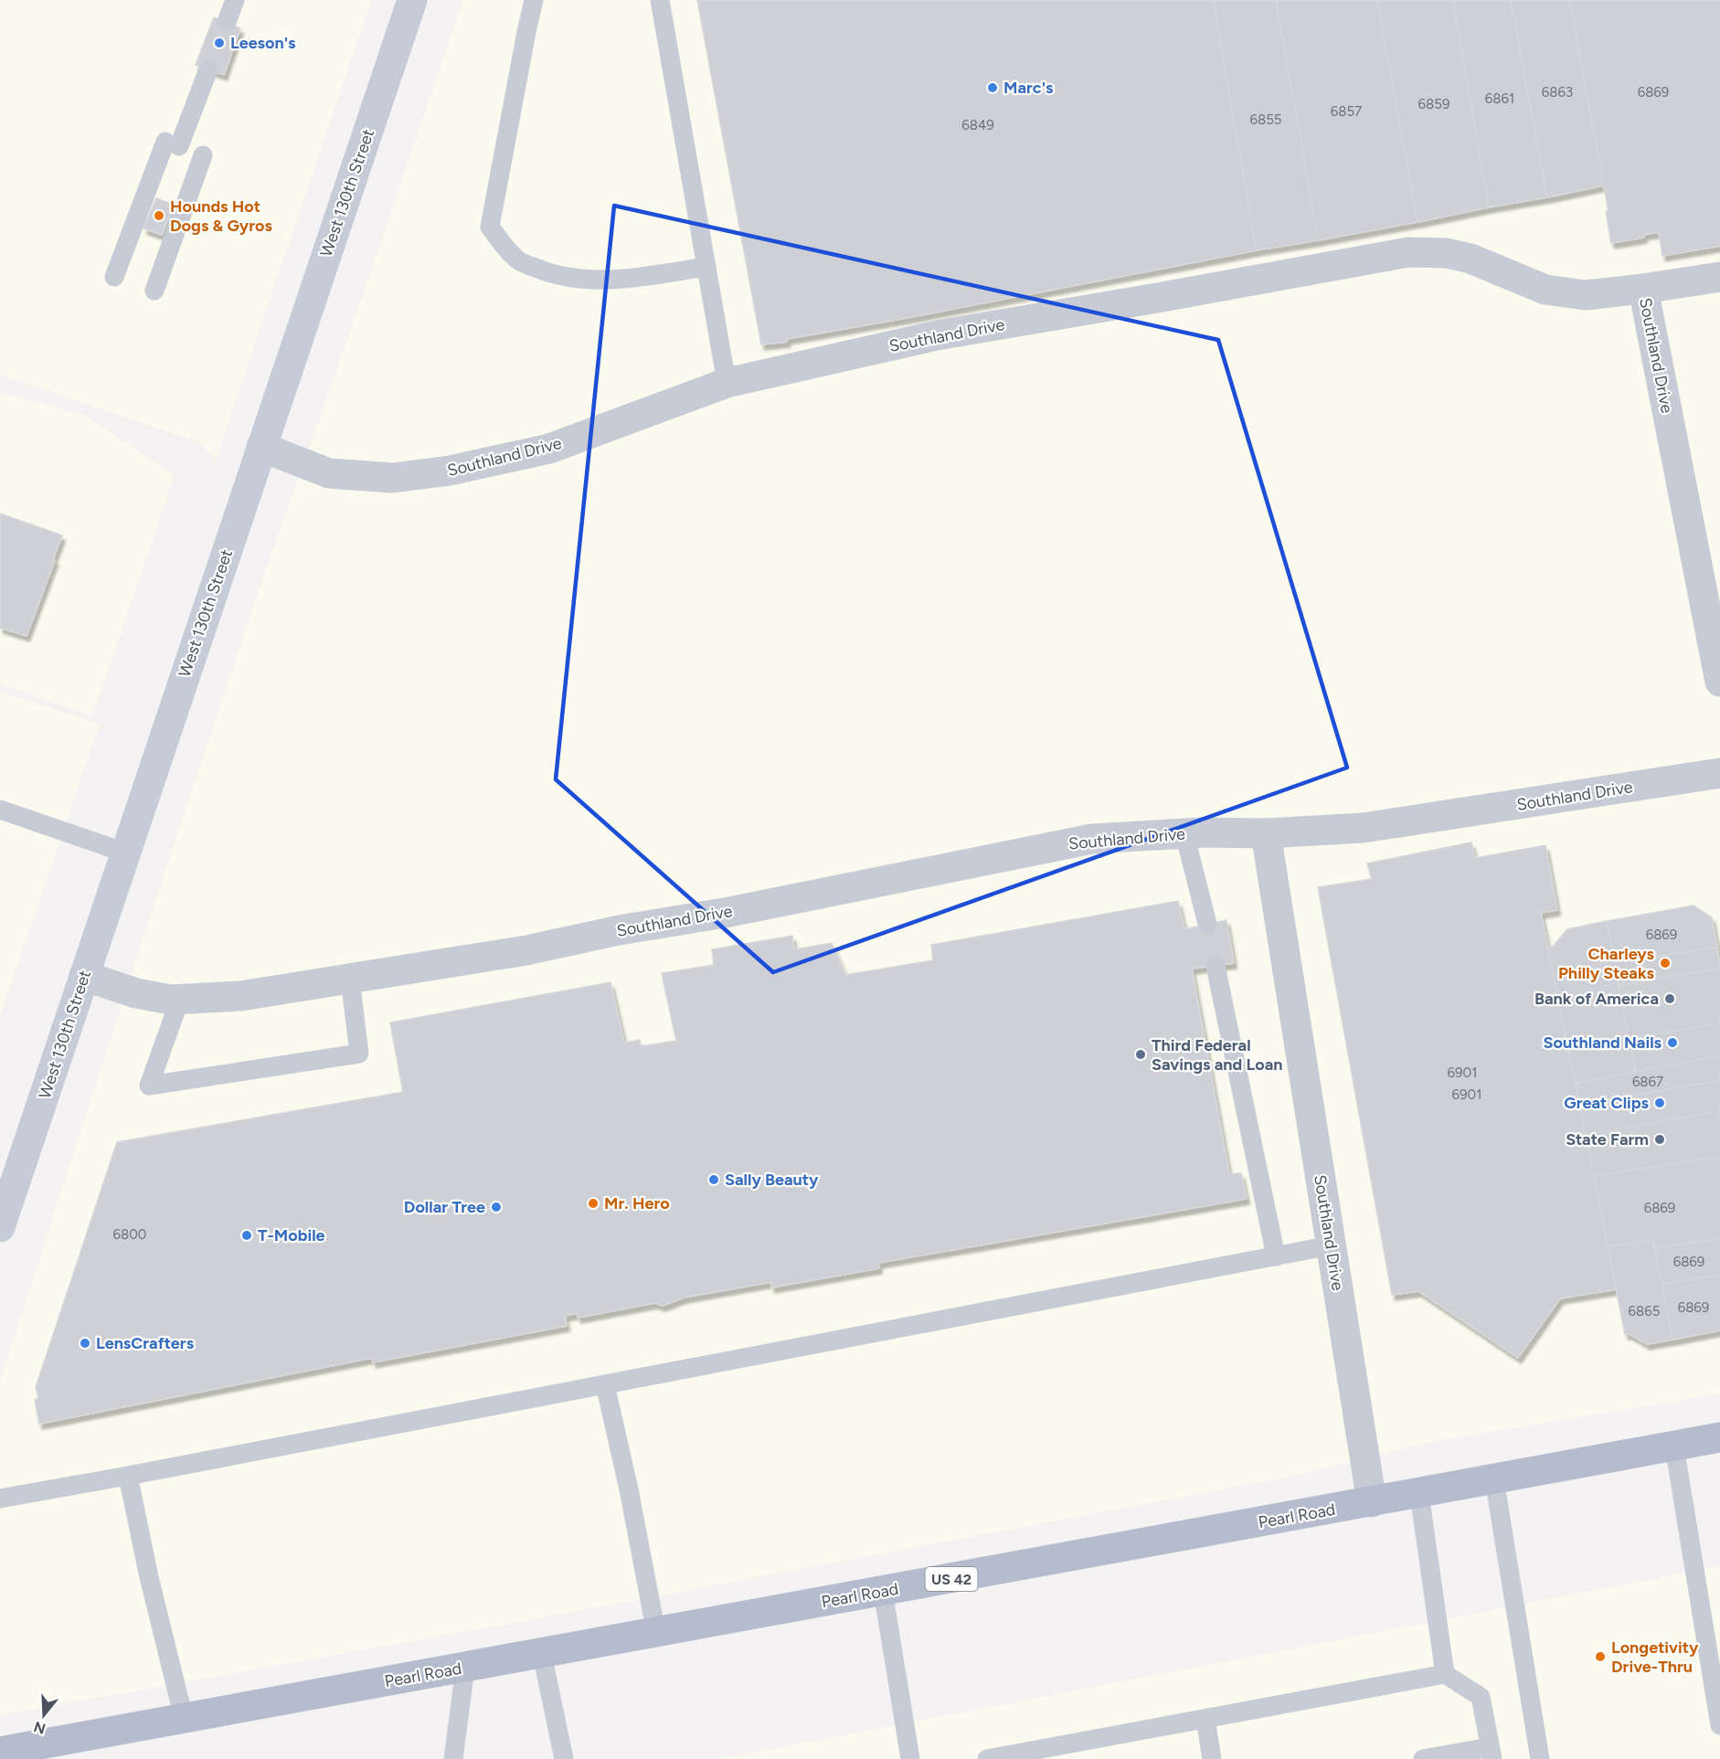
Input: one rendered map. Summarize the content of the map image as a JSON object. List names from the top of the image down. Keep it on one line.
{"streets":{"main road":["West 130th Street","Pearl Road","US 42"],"street":["Southland Drive"]},"crossings":[["West 130th Street","Southland Drive"],["Southland Drive","Pearl Road"]],"places":["Leeson's","Marc's","Hounds Hot Dogs & Gyros","Charleys Philly Steaks","Bank of America","Southland Nails","Third Federal Savings and Loan","Great Clips","State Farm","Sally Beauty","Mr. Hero","Dollar Tree","T-Mobile","LensCrafters","Longetivity Drive-Thru"],"house_numbers":["6863","6869","6861","6859","6857","6855","6849","6869","6901","6867","6901","6869","6800","6869","6869","6865"],"north":"bottom"}
